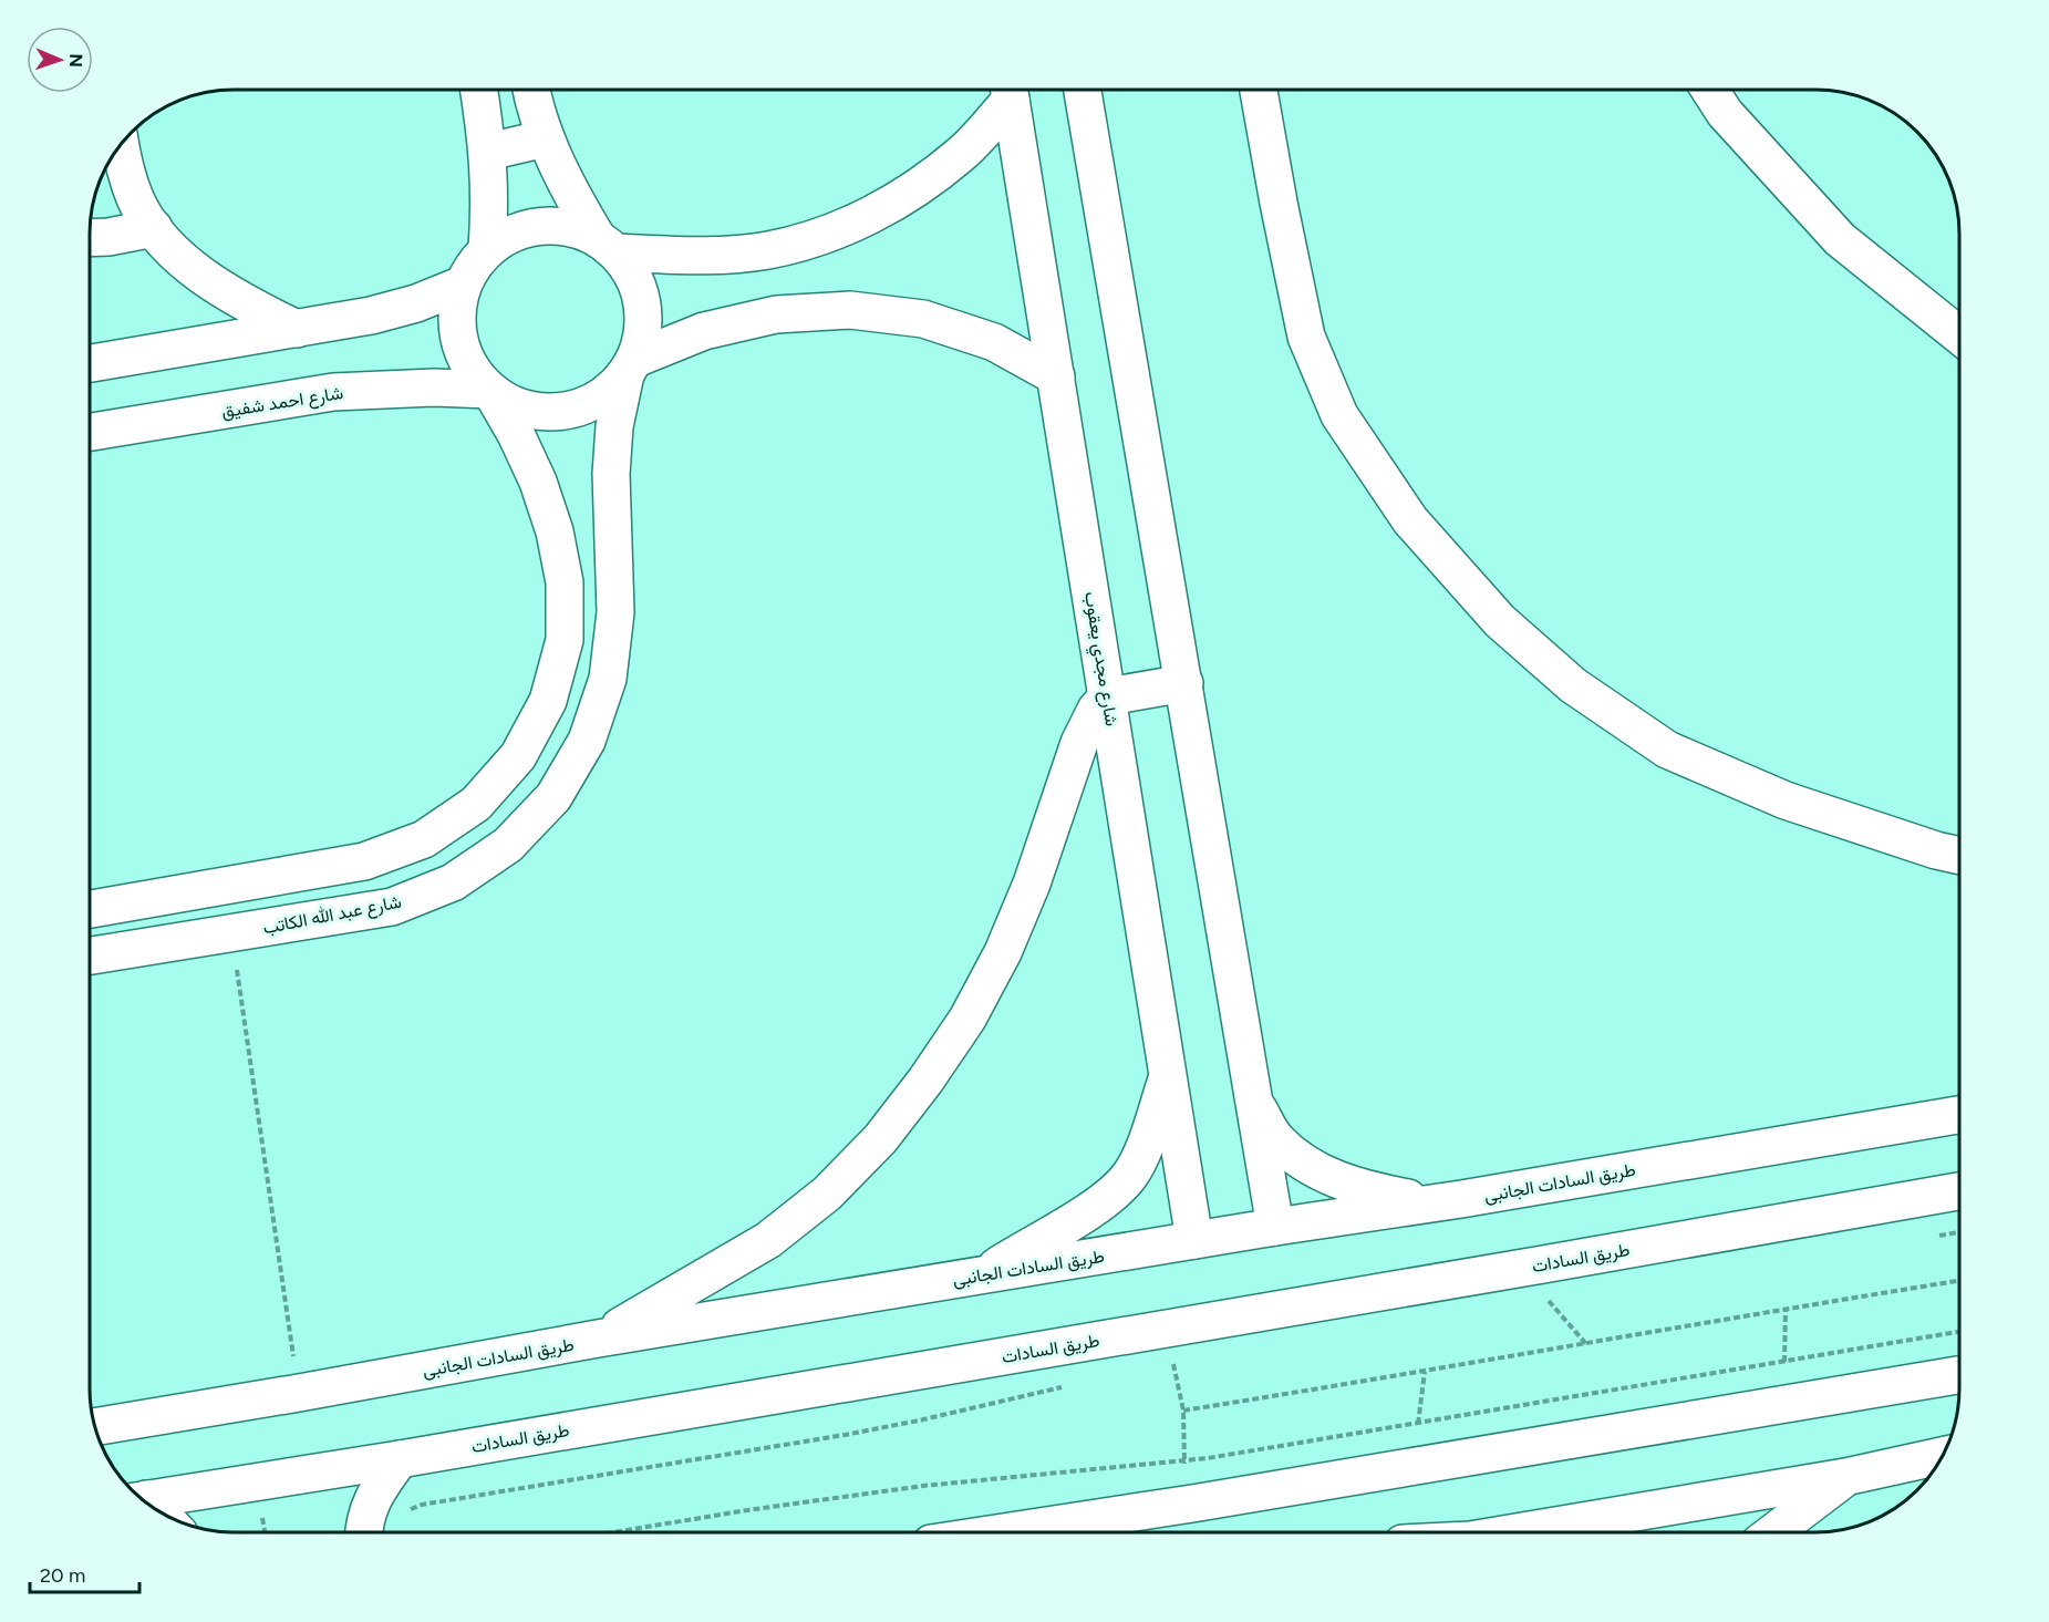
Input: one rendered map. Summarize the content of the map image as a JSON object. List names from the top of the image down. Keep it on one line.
{"streets":{"street":["شارع احمد شفيق","شارع مجدي يعقوب","شارع عبد الله الكاتب","طريق السادات الجانبى","طريق السادات"]},"crossings":[["شارع احمد شفيق","شارع عبد الله الكاتب"],["شارع مجدي يعقوب","طريق السادات الجانبى"]],"scale_bar":"20 m","north":"right"}
